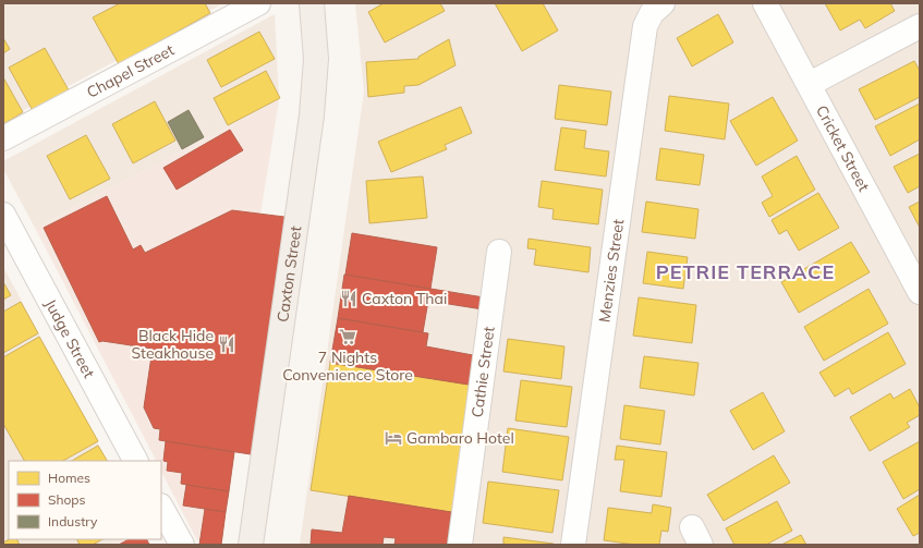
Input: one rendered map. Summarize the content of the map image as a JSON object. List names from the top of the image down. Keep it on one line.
{"streets":{"main road":["Caxton Street"],"street":["Chapel Street","Cricket Street","Menzies Street","Judge Street","Cathie Street"]},"districts":["PETRIE TERRACE"],"places":{"restaurant":["Caxton Thai","Black Hide Steakhouse"],"supermarket":["7 Nights Convenience Store"],"hotel":["Gambaro Hotel"]},"legend":["Homes","Shops","Industry"]}
